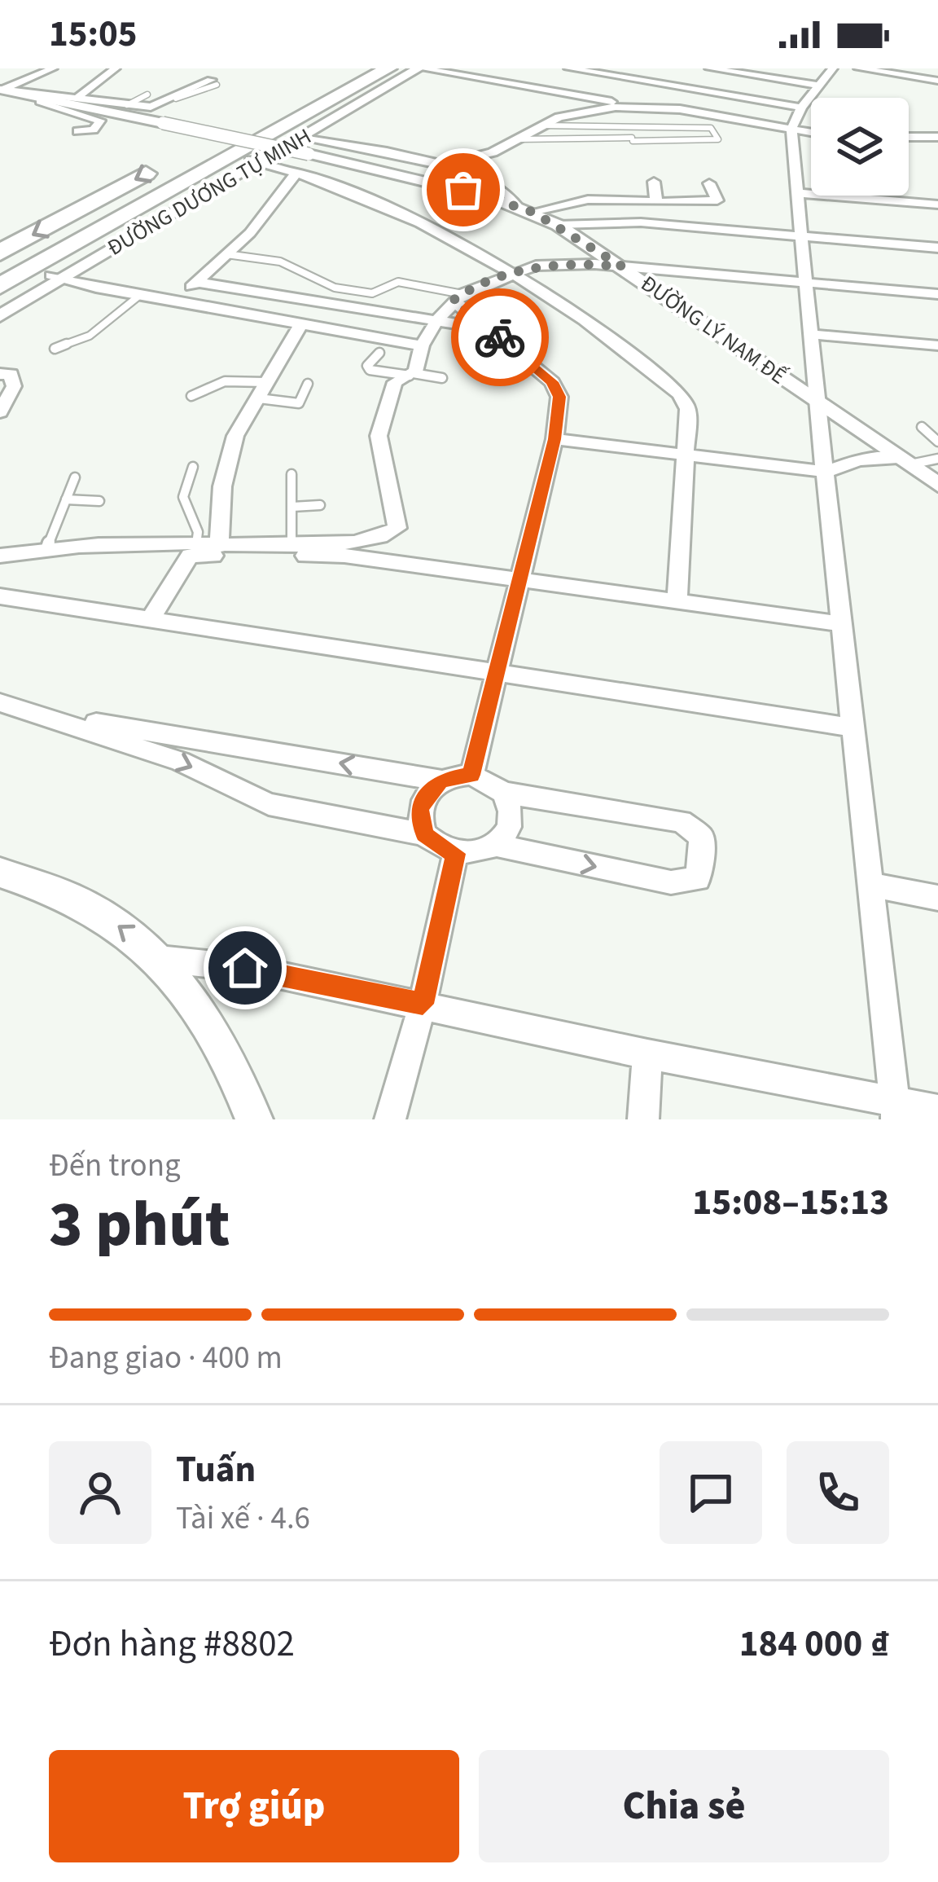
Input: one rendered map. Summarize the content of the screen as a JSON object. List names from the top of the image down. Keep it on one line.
{"streets":{"street":["ĐƯỜNG DƯƠNG TỰ MINH","ĐƯỜNG LÝ NAM ĐẾ"]},"crossings":[["ĐƯỜNG DƯƠNG TỰ MINH","ĐƯỜNG LÝ NAM ĐẾ"]],"page":{"status":"15:05","heading":["3 phút","Đến trong","15:08–15:13"],"panel":["Tuấn","Tài xế · 4.6","Đơn hàng #8802","184 000 ₫"],"bar":"Đang giao · 400 m","buttons":["Trợ giúp","Chia sẻ"]}}
